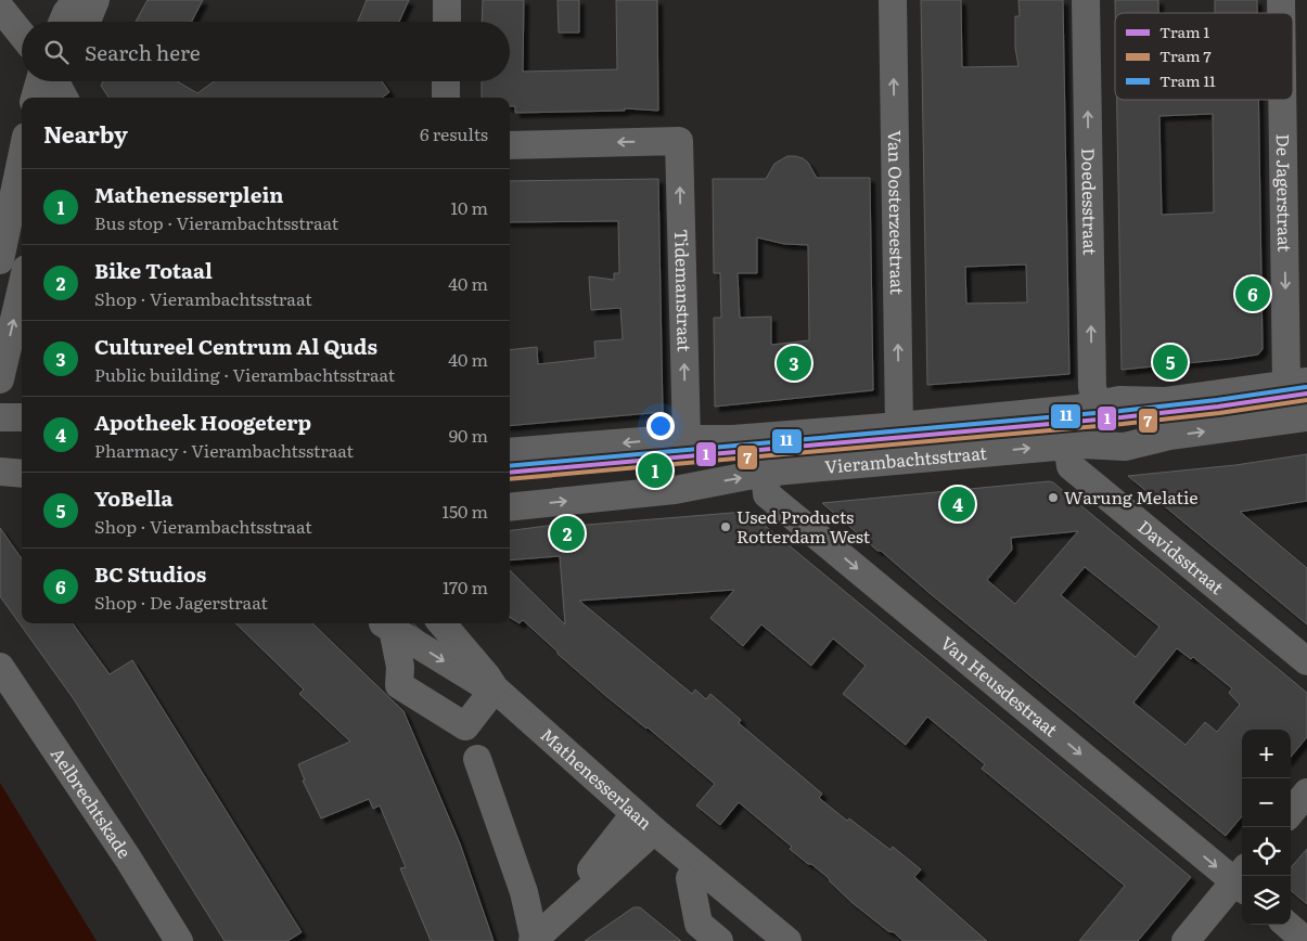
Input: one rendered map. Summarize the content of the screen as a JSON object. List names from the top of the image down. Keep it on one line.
{"streets":{"street":["De Jagerstraat","Doedesstraat","Van Oosterzeestraat","Tidemanstraat","Vierambachtsstraat","Davidsstraat","Van Heusdestraat","Mathenesserlaan","Aelbrechtskade"]},"crossings":[["De Jagerstraat","Vierambachtsstraat"],["Doedesstraat","Vierambachtsstraat"],["Van Oosterzeestraat","Vierambachtsstraat"],["Tidemanstraat","Vierambachtsstraat"],["Vierambachtsstraat","Davidsstraat"],["Vierambachtsstraat","Van Heusdestraat"]],"one_way":["De Jagerstraat","Doedesstraat","Van Oosterzeestraat","Van Heusdestraat"],"places":["Warung Melatie","Used Products Rotterdam West"],"lines":["tram line 11","tram line 1","tram line 7"],"legend":["Tram 1","Tram 7","Tram 11"],"page":{"search":"Search here","heading":["Nearby","6 results"],"list":[{"mark":"1","name":"Mathenesserplein","note":"Bus stop · Vierambachtsstraat","value":"10 m"},{"mark":"2","name":"Bike Totaal","note":"Shop · Vierambachtsstraat","value":"40 m"},{"mark":"3","name":"Cultureel Centrum Al Quds","note":"Public building · Vierambachtsstraat","value":"40 m"},{"mark":"4","name":"Apotheek Hoogeterp","note":"Pharmacy · Vierambachtsstraat","value":"90 m"},{"mark":"5","name":"YoBella","note":"Shop · Vierambachtsstraat","value":"150 m"},{"mark":"6","name":"BC Studios","note":"Shop · De Jagerstraat","value":"170 m"}],"pins":["6","5","3","1","4","2"],"map_buttons":["+","−"]}}
